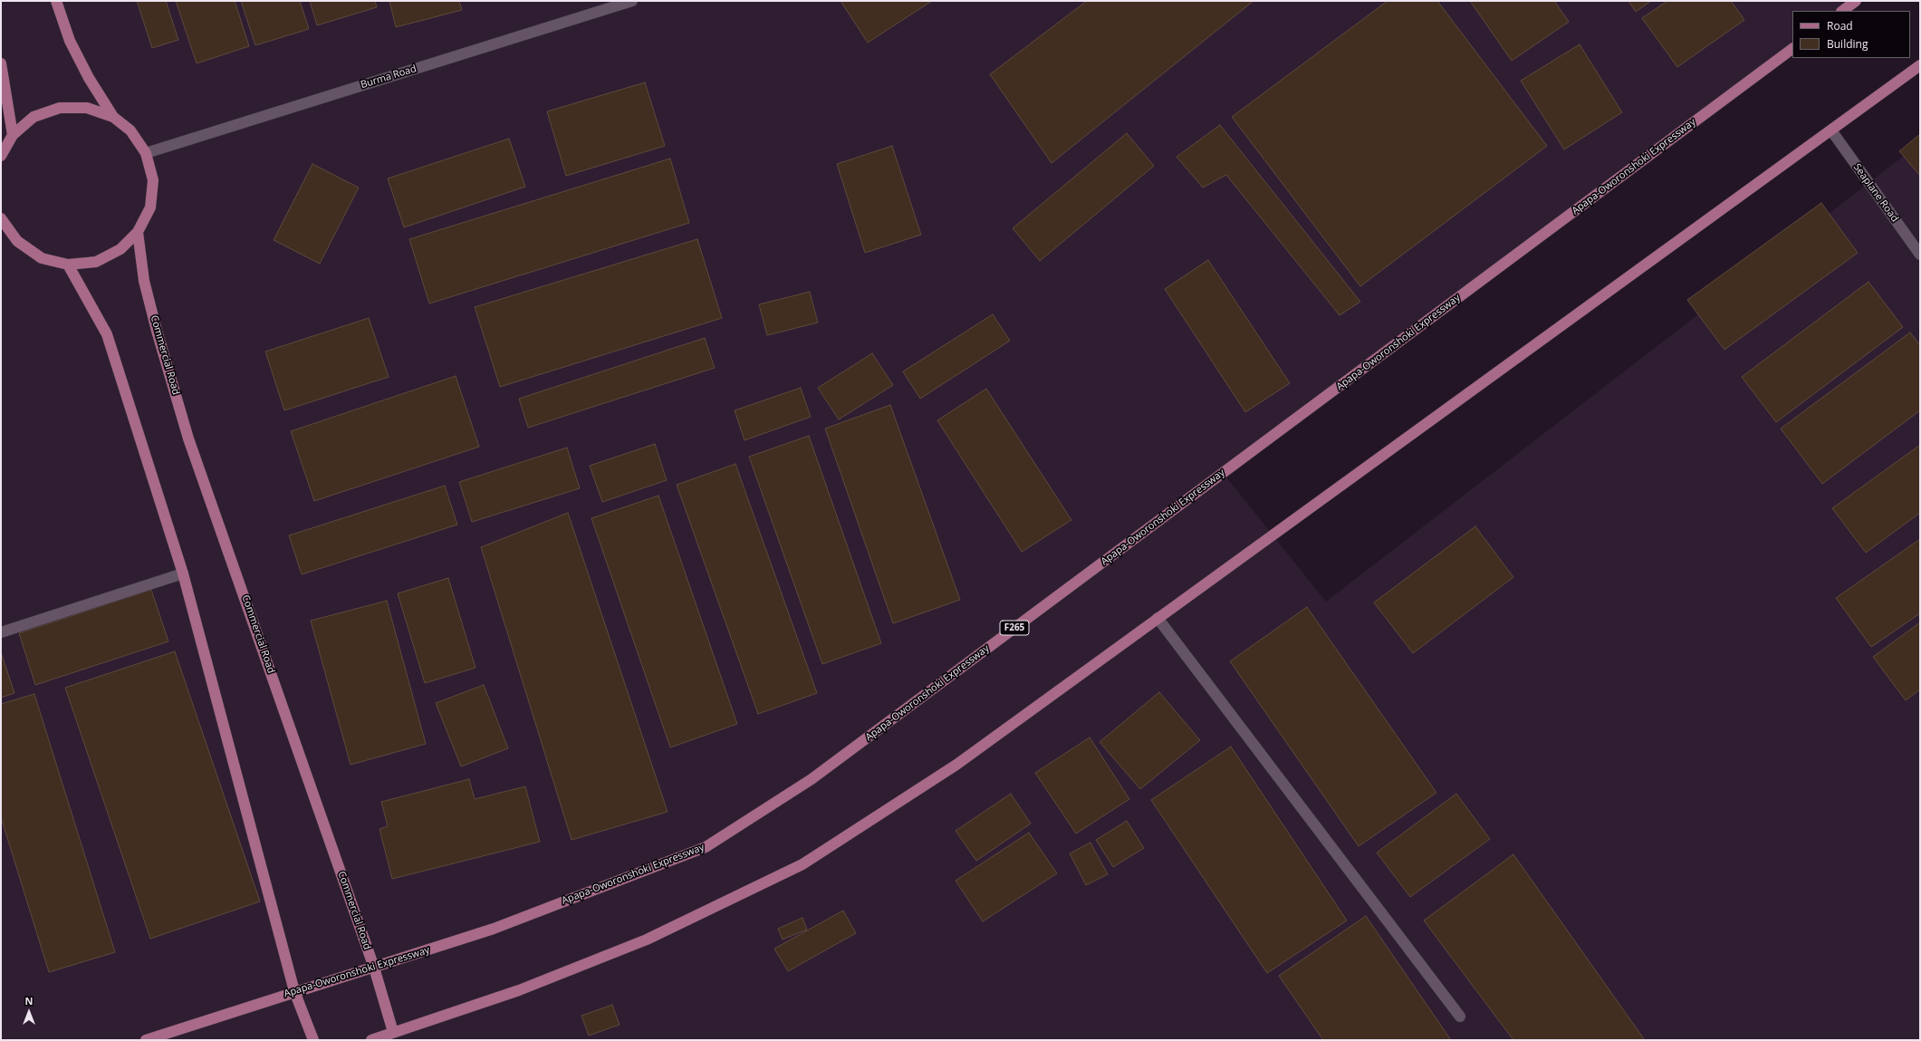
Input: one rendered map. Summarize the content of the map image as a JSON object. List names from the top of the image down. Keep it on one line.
{"streets":{"main road":["Apapa-Oworonshoki Expressway","Commercial Road","F265"],"street":["Burma Road","Seaplane Road"]},"crossings":[["Apapa-Oworonshoki Expressway","Commercial Road"]],"legend":["Road","Building"],"north":"top"}
